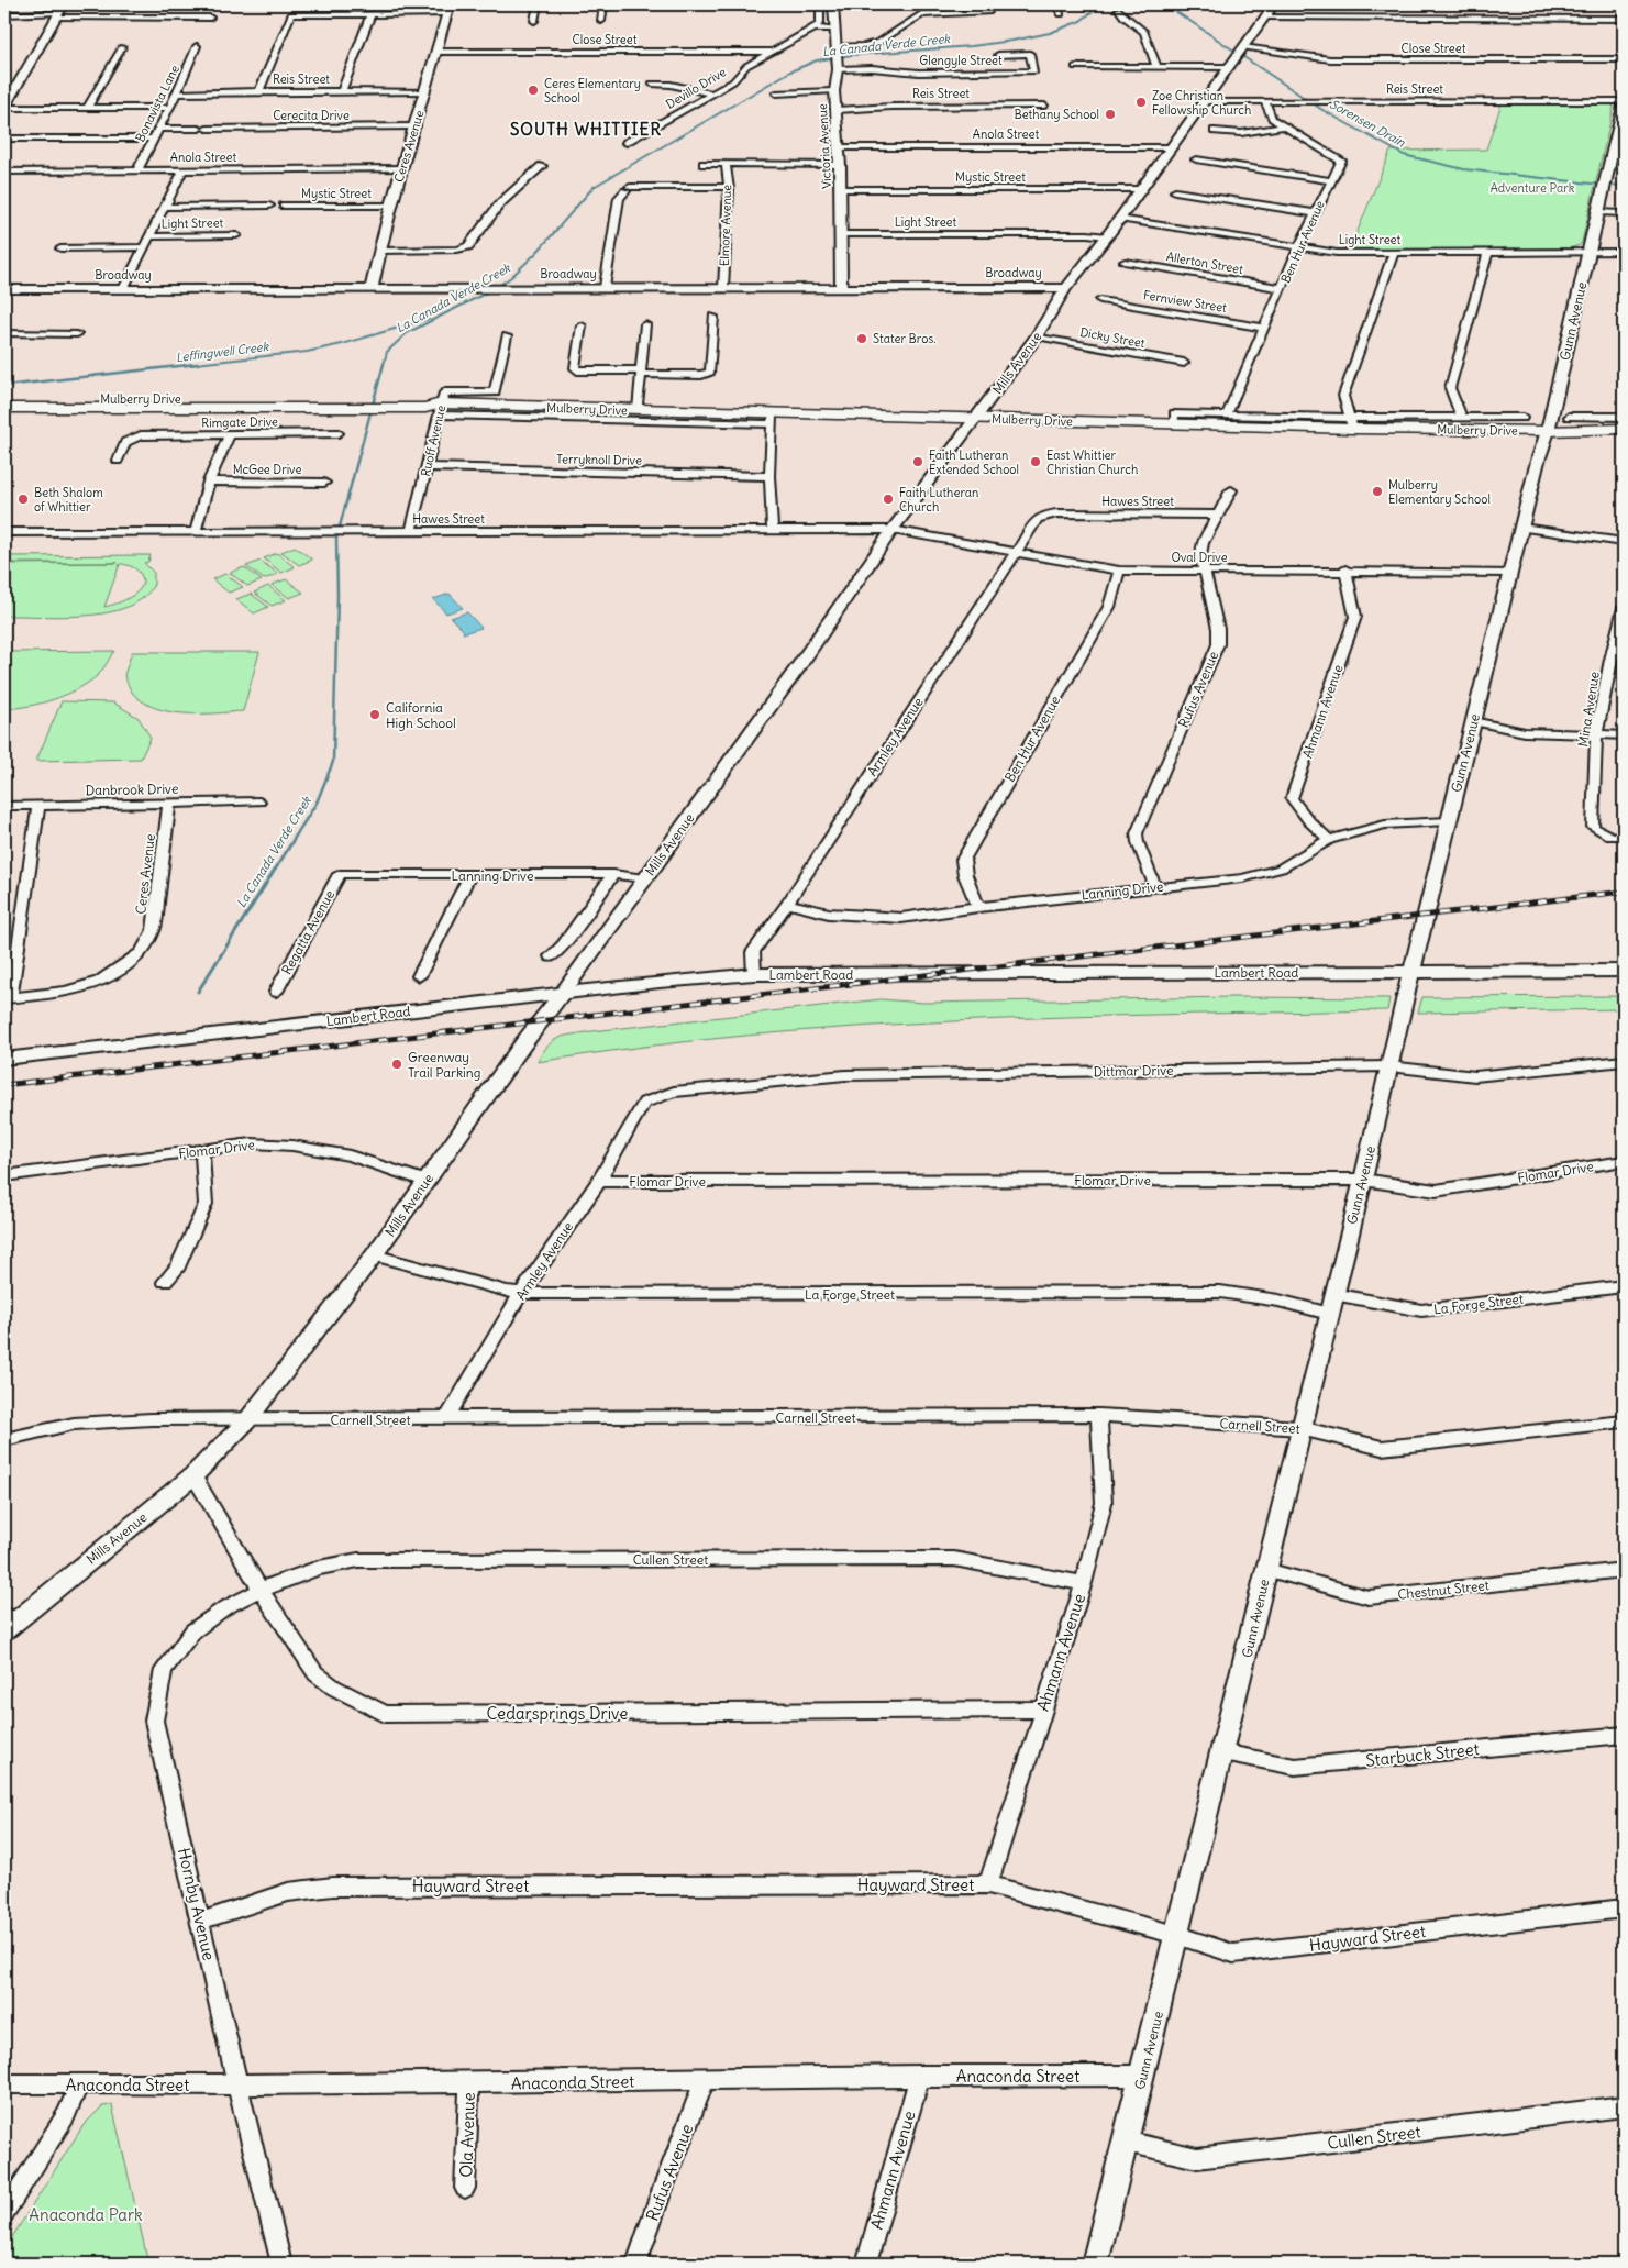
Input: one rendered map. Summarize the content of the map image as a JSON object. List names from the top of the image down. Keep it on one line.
{"streets":{"main road":["Mills Avenue","Mulberry Drive","Lambert Road"],"street":["Close Street","Glengyle Street","Reis Street","Devillo Drive","Bonavista Lane","Cerecita Drive","Anola Street","Ceres Avenue","Victoria Avenue","Mystic Street","Light Street","Elmore Avenue","Ben Hur Avenue","Allerton Street","Broadway","Fernview Street","Gunn Avenue","Dicky Street","Rimgate Drive","Ruoff Avenue","Terryknoll Drive","McGee Drive","Hawes Street","Oval Drive","Rufus Avenue","Mina Avenue","Ahmann Avenue","Armley Avenue","Danbrook Drive","Lanning Drive","Regatta Avenue","Dittmar Drive","Flomar Drive","La Forge Street","Carnell Street","Cullen Street","Chestnut Street","Cedarsprings Drive","Starbuck Street","Hayward Street","Hornby Avenue","Anaconda Street","Ola Avenue"]},"crossings":[["Close Street","Devillo Drive"],["Close Street","Ceres Avenue"],["Close Street","Mills Avenue"],["Glengyle Street","Victoria Avenue"],["Reis Street","Bonavista Lane"],["Reis Street","Ceres Avenue"],["Reis Street","Victoria Avenue"],["Reis Street","Ben Hur Avenue"],["Reis Street","Mills Avenue"],["Bonavista Lane","Cerecita Drive"],["Bonavista Lane","Anola Street"],["Cerecita Drive","Ceres Avenue"],["Anola Street","Ceres Avenue"],["Anola Street","Victoria Avenue"],["Anola Street","Mills Avenue"],["Ceres Avenue","Mystic Street"],["Ceres Avenue","Broadway"],["Ceres Avenue","Danbrook Drive"],["Victoria Avenue","Mystic Street"],["Victoria Avenue","Light Street"],["Victoria Avenue","Broadway"],["Mystic Street","Mills Avenue"],["Light Street","Ben Hur Avenue"],["Light Street","Gunn Avenue"],["Light Street","Mills Avenue"],["Elmore Avenue","Broadway"],["Ben Hur Avenue","Allerton Street"],["Ben Hur Avenue","Fernview Street"],["Ben Hur Avenue","Mulberry Drive"],["Ben Hur Avenue","Oval Drive"],["Ben Hur Avenue","Lanning Drive"],["Broadway","Mills Avenue"],["Gunn Avenue","Mulberry Drive"],["Gunn Avenue","Oval Drive"],["Gunn Avenue","Lanning Drive"],["Gunn Avenue","Lambert Road"],["Gunn Avenue","Dittmar Drive"],["Gunn Avenue","Flomar Drive"],["Gunn Avenue","La Forge Street"],["Gunn Avenue","Carnell Street"],["Gunn Avenue","Cullen Street"],["Gunn Avenue","Chestnut Street"],["Gunn Avenue","Starbuck Street"],["Gunn Avenue","Hayward Street"],["Gunn Avenue","Anaconda Street"],["Dicky Street","Mills Avenue"],["Mills Avenue","Mulberry Drive"],["Mills Avenue","Hawes Street"],["Mills Avenue","Oval Drive"],["Mills Avenue","Lanning Drive"],["Mills Avenue","Lambert Road"],["Mills Avenue","Flomar Drive"],["Mills Avenue","La Forge Street"],["Mills Avenue","Carnell Street"],["Mills Avenue","Cedarsprings Drive"],["Mulberry Drive","Ruoff Avenue"],["Ruoff Avenue","Terryknoll Drive"],["Ruoff Avenue","Hawes Street"],["Hawes Street","Oval Drive"],["Hawes Street","Rufus Avenue"],["Hawes Street","Armley Avenue"],["Oval Drive","Rufus Avenue"],["Oval Drive","Ahmann Avenue"],["Oval Drive","Armley Avenue"],["Rufus Avenue","Lanning Drive"],["Rufus Avenue","Anaconda Street"],["Ahmann Avenue","Lanning Drive"],["Ahmann Avenue","Carnell Street"],["Ahmann Avenue","Cullen Street"],["Ahmann Avenue","Cedarsprings Drive"],["Ahmann Avenue","Hayward Street"],["Ahmann Avenue","Anaconda Street"],["Armley Avenue","Lanning Drive"],["Armley Avenue","Lambert Road"],["Armley Avenue","Dittmar Drive"],["Armley Avenue","Flomar Drive"],["Armley Avenue","La Forge Street"],["Armley Avenue","Carnell Street"],["Lanning Drive","Regatta Avenue"],["Cullen Street","Cedarsprings Drive"],["Cullen Street","Hornby Avenue"],["Cedarsprings Drive","Hornby Avenue"],["Hayward Street","Hornby Avenue"],["Hornby Avenue","Anaconda Street"],["Anaconda Street","Ola Avenue"]],"districts":["SOUTH WHITTIER"],"water":["La Canada Verde Creek","Sorensen Drain","Leffingwell Creek"],"parks":["Adventure Park","Anaconda Park"],"places":["Ceres Elementary School","Zoe Christian Fellowship Church","Bethany School","Stater Bros.","Faith Lutheran Extended School","East Whittier Christian Church","Mulberry Elementary School","Beth Shalom of Whittier","Faith Lutheran Church","California High School","Greenway Trail Parking"]}
